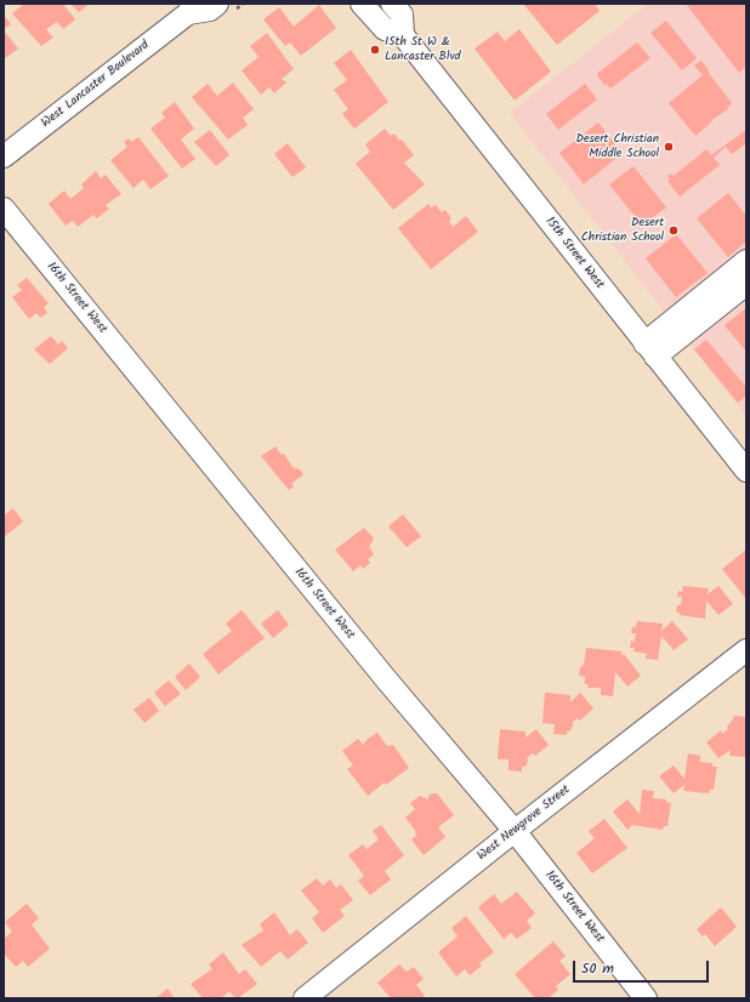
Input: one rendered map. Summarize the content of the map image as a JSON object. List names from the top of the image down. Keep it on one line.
{"streets":{"street":["West Lancaster Boulevard","15th Street West","16th Street West","West Newgrove Street"]},"crossings":[["16th Street West","West Newgrove Street"]],"places":["15th St W & Lancaster Blvd","Desert Christian Middle School","Desert Christian School"],"scale_bar":"50 m"}
